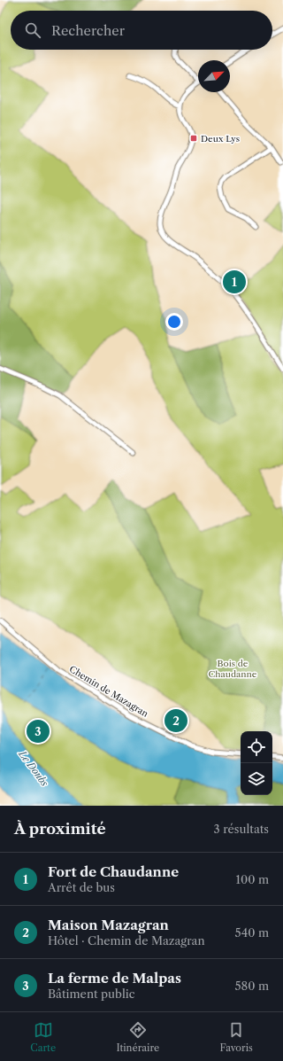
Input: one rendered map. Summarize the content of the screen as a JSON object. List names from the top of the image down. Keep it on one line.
{"streets":{"street":["Chemin de Mazagran"]},"water":["Le Doubs"],"parks":["Bois de Chaudanne"],"places":{"transit":["Deux Lys"]},"north":"top right","page":{"search":"Rechercher","pins":["1","2","3"],"heading":["À proximité","3 résultats"],"list":[{"mark":"1","name":"Fort de Chaudanne","note":"Arrêt de bus","value":"100 m"},{"mark":"2","name":"Maison Mazagran","note":"Hôtel · Chemin de Mazagran","value":"540 m"},{"mark":"3","name":"La ferme de Malpas","note":"Bâtiment public","value":"580 m"}],"nav":["Carte","Itinéraire","Favoris"]}}
